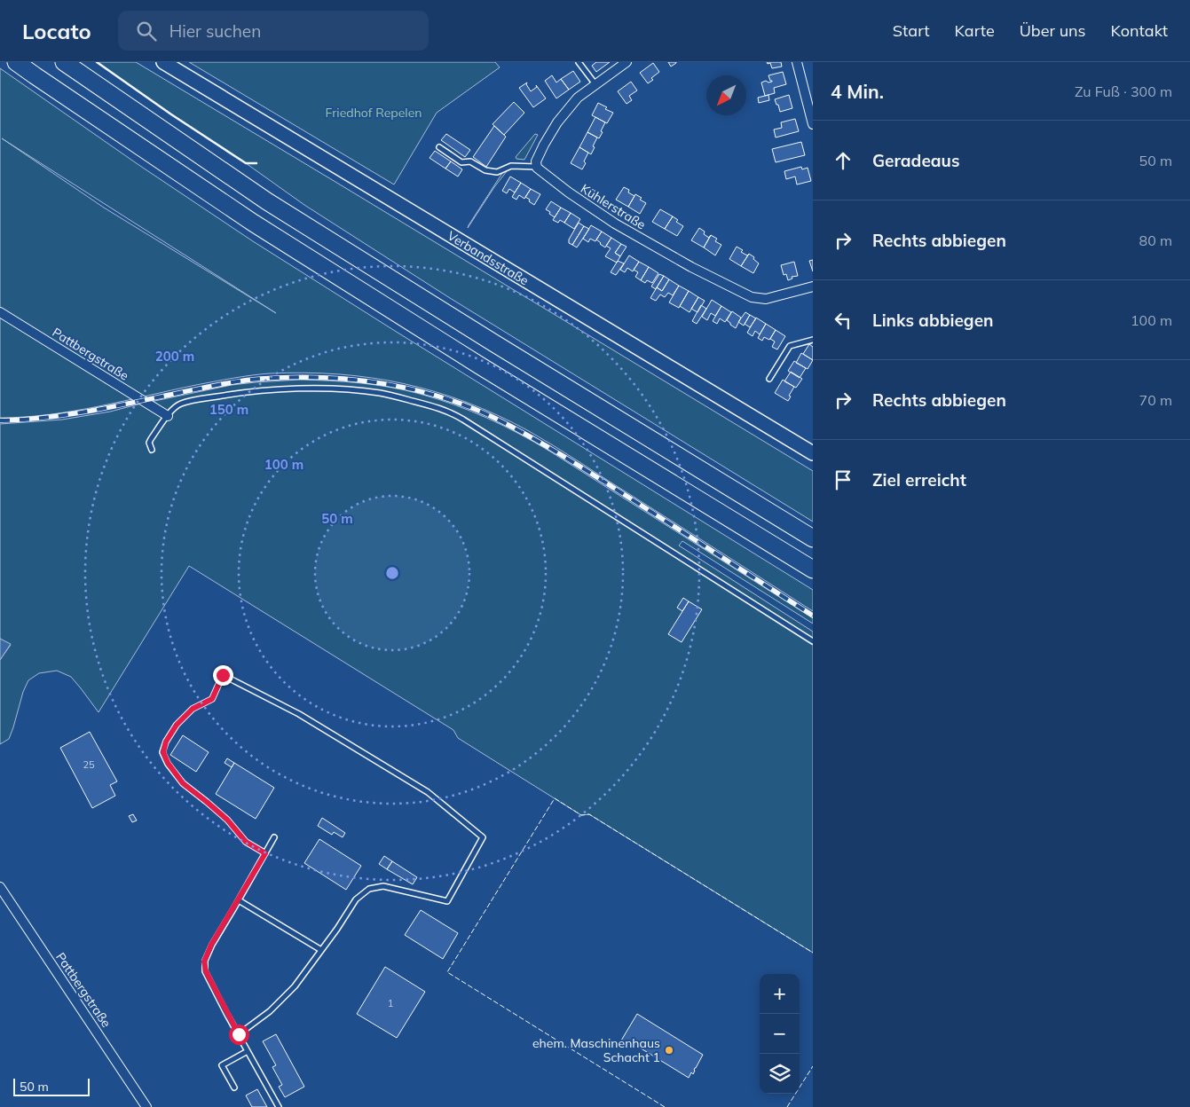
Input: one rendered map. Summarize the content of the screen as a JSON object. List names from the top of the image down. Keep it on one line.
{"streets":{"main road":["Verbandsstraße"],"street":["Kühlerstraße","Pattbergstraße"]},"parks":["Friedhof Repelen"],"places":["ehem. Maschinenhaus Schacht 1"],"house_numbers":["25","1"],"scale_bar":"50 m","north":"bottom left","page":{"header":"Locato","search":"Hier suchen","nav":["Start","Karte","Über uns","Kontakt"],"heading":["4 Min.","Zu Fuß · 300 m"],"list":[["Geradeaus","50 m"],["Rechts abbiegen","80 m"],["Links abbiegen","100 m"],["Rechts abbiegen","70 m"],"Ziel erreicht"],"map_buttons":["+","−"],"scale":"50 m"},"rings":["200 m","150 m","100 m","50 m"]}
